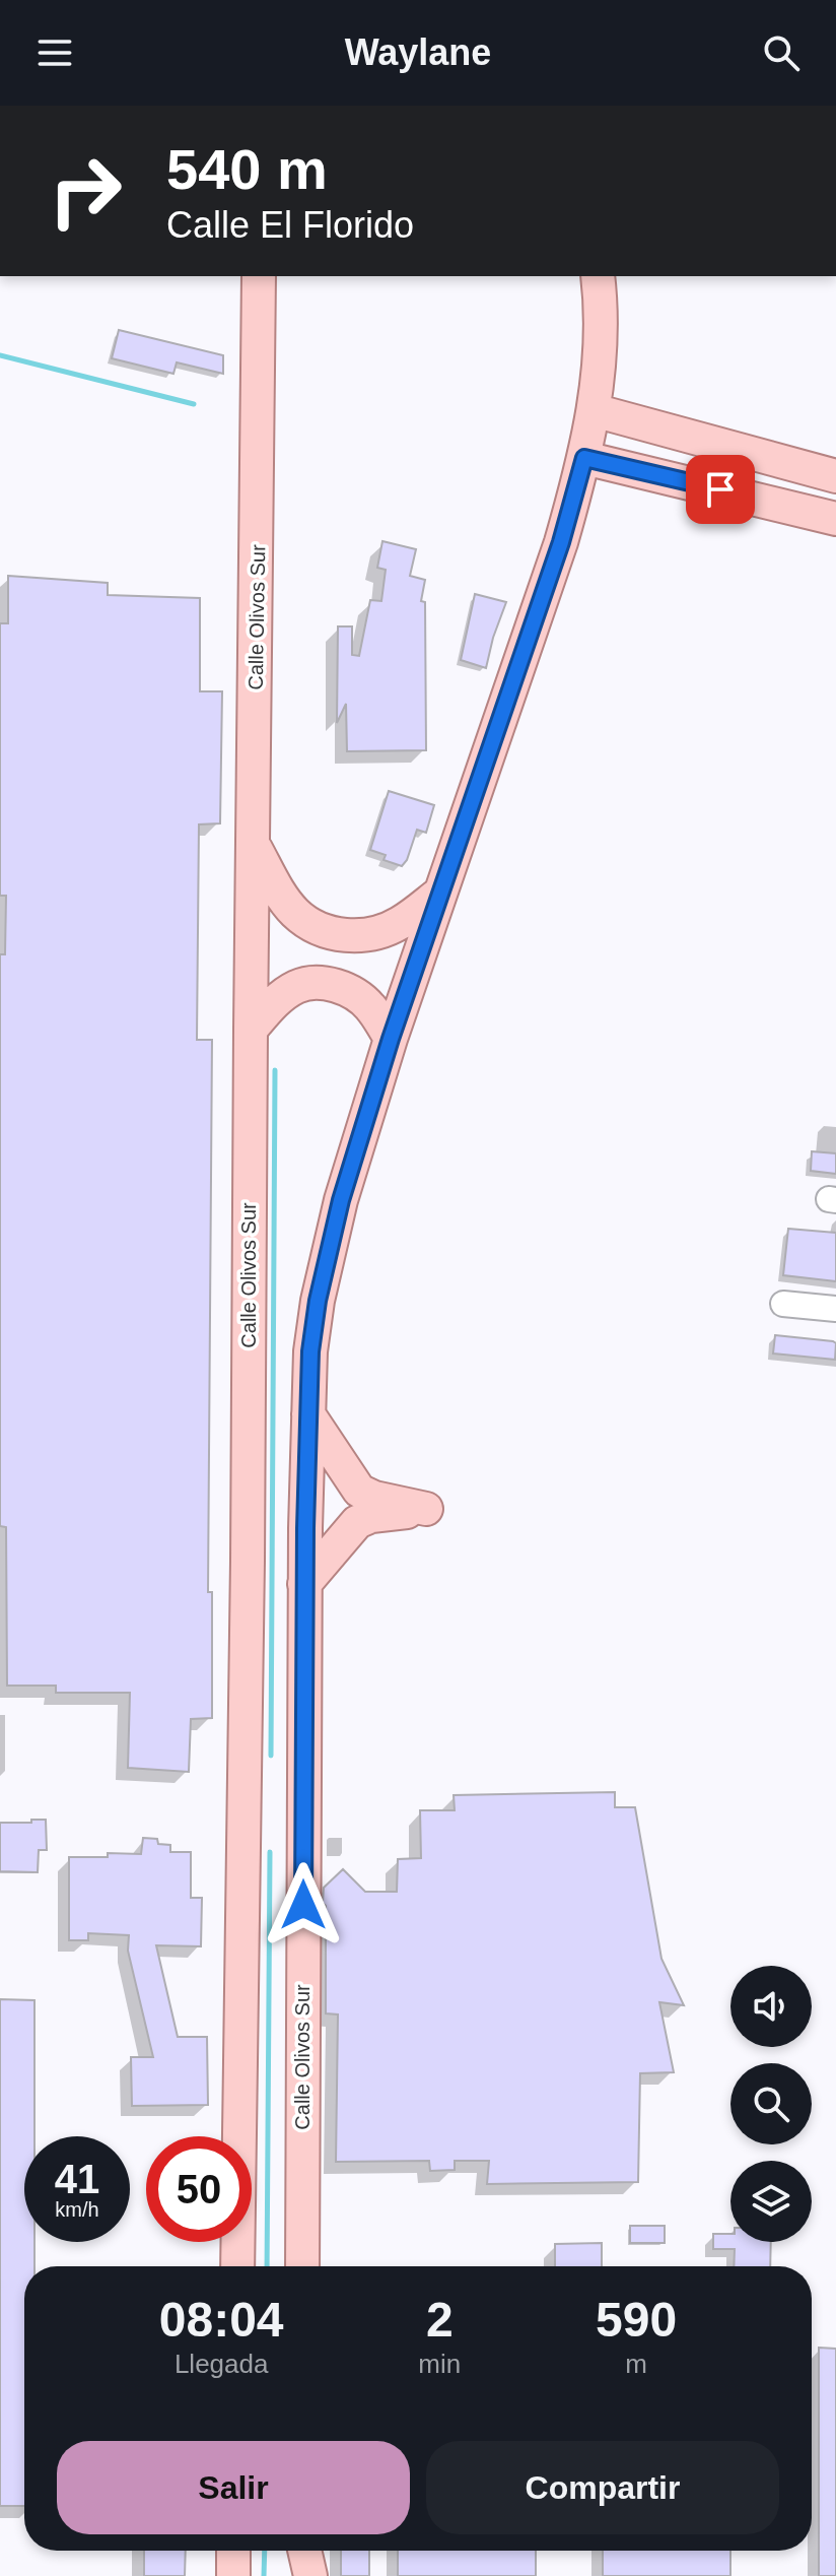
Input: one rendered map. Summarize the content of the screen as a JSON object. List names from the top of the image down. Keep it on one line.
{"streets":{"main road":["Calle Olivos Sur"]},"page":{"header":"Waylane","turn":["540 m","Calle El Florido"],"speed":"41 km/h","limit":"50","eta":["08:04","Llegada","2","min","590","m"],"buttons":["Salir","Compartir"]}}
